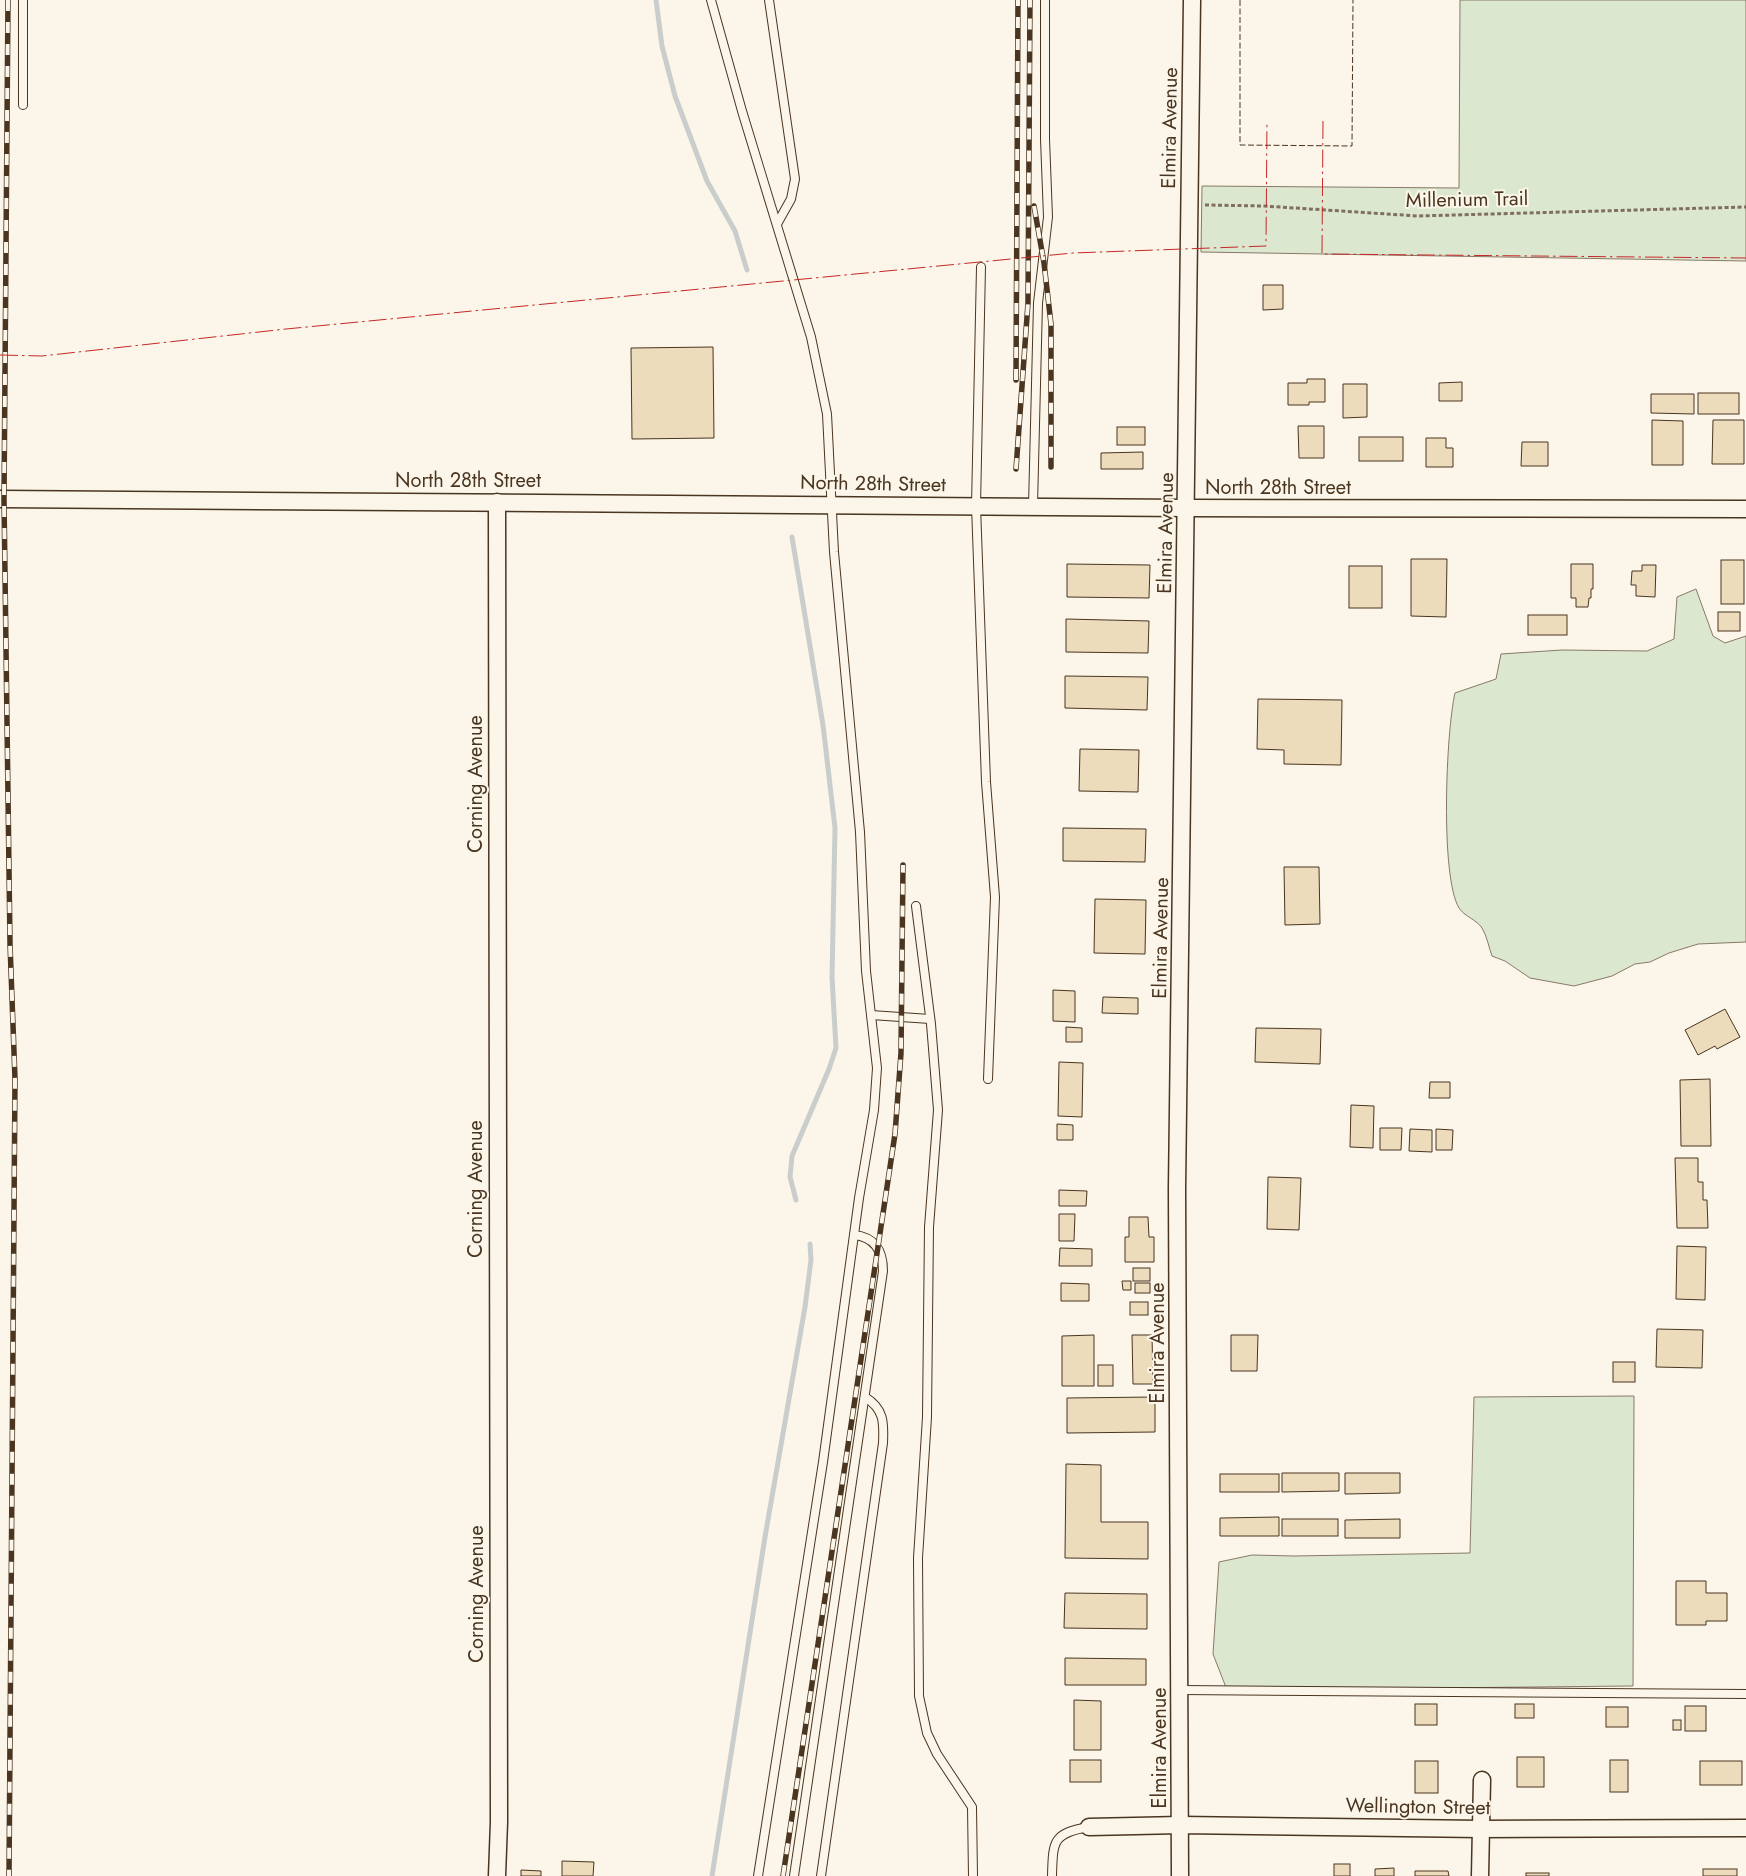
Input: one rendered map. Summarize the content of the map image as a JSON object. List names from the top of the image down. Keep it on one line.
{"streets":{"street":["Elmira Avenue","North 28th Street","Corning Avenue","Wellington Street"],"path":["Millenium Trail"]},"crossings":[["Elmira Avenue","Millenium Trail"],["Elmira Avenue","North 28th Street"],["Elmira Avenue","Wellington Street"],["North 28th Street","Corning Avenue"]]}
